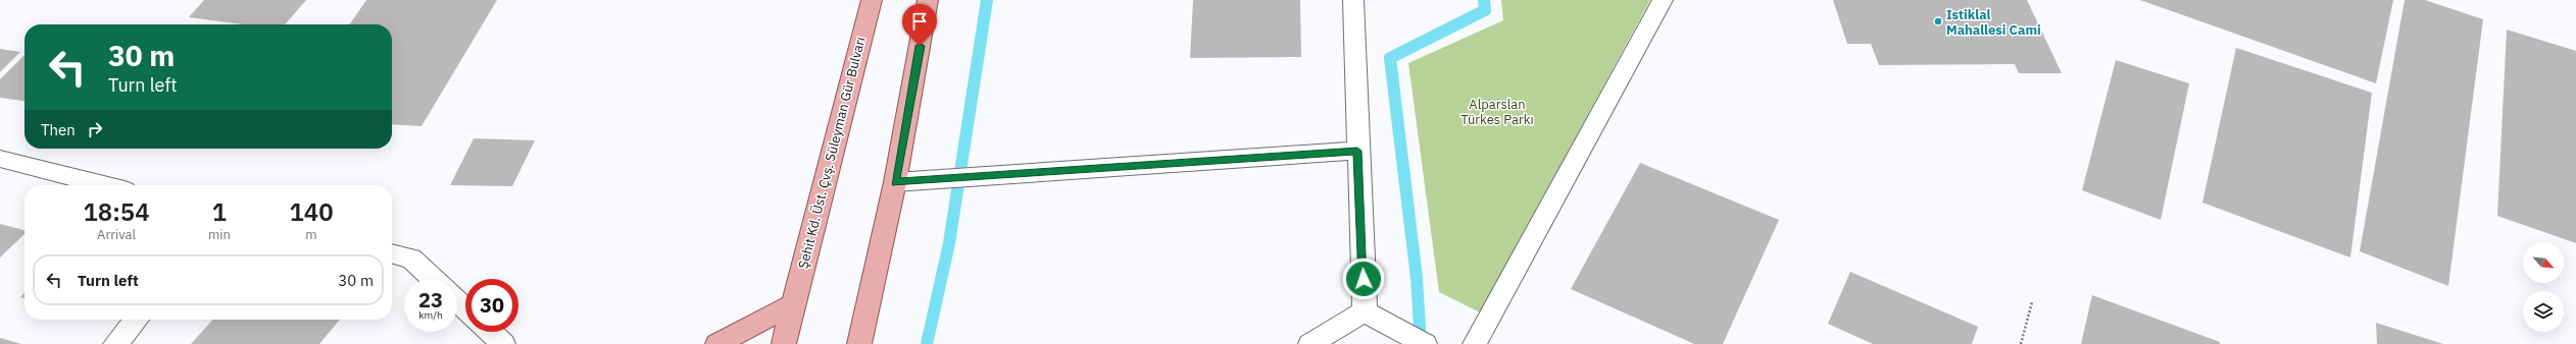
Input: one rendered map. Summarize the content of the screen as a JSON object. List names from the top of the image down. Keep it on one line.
{"streets":{"main road":["Şehit Kd. Üst. Çvş. Süleyman Gür Bulvarı"]},"parks":["Alparslan Türkes Parkı"],"places":["Istiklal Mahallesi Cami"],"north":"bottom right","page":{"turn":["30 m","Turn left"],"then":"Then","eta":["18:54","Arrival","1","min","140","m"],"list":[{"name":"Turn left","value":"30 m"}],"speed":"23 km/h","limit":"30"}}
